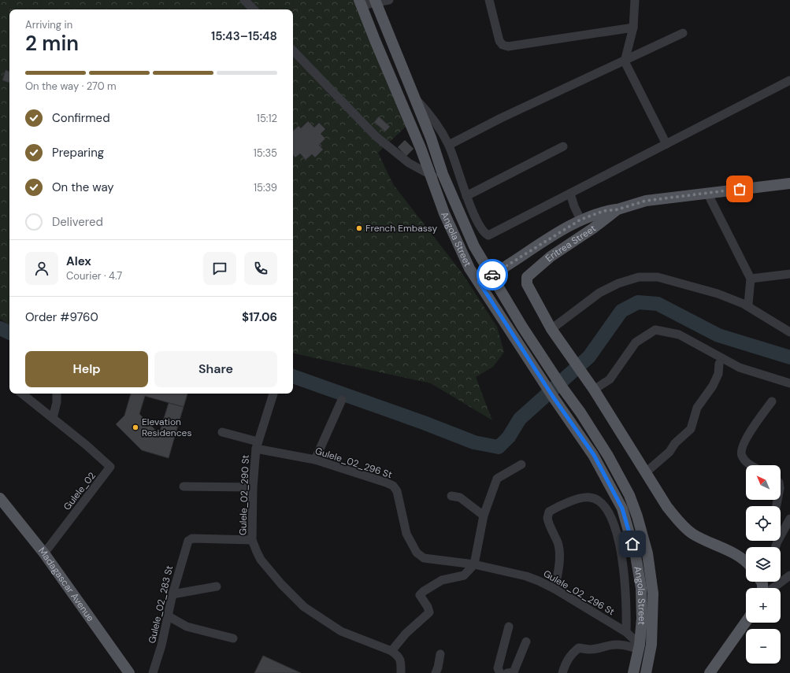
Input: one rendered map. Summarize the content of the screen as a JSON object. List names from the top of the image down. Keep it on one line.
{"streets":{"main road":["Angola Street","Eritrea Street","Madagascar Avenue"],"street":["Gulele_02_296 St","Gulele_02","Gulele_02_290 St","Gulele_02_283 St"]},"crossings":[["Angola Street","Gulele_02_296 St"],["Gulele_02_296 St","Gulele_02_290 St"],["Gulele_02","Madagascar Avenue"],["Gulele_02_290 St","Gulele_02_283 St"]],"places":["French Embassy","Elevation Residences"],"north":"top left","page":{"heading":["2 min","Arriving in","15:43–15:48"],"panel":["Alex","Courier · 4.7","Order #9760","$17.06"],"bar":"On the way · 270 m","list":[["Confirmed","15:12"],["Preparing","15:35"],["On the way","15:39"],"Delivered"],"buttons":["Help","Share"],"map_buttons":["+","−"]}}
